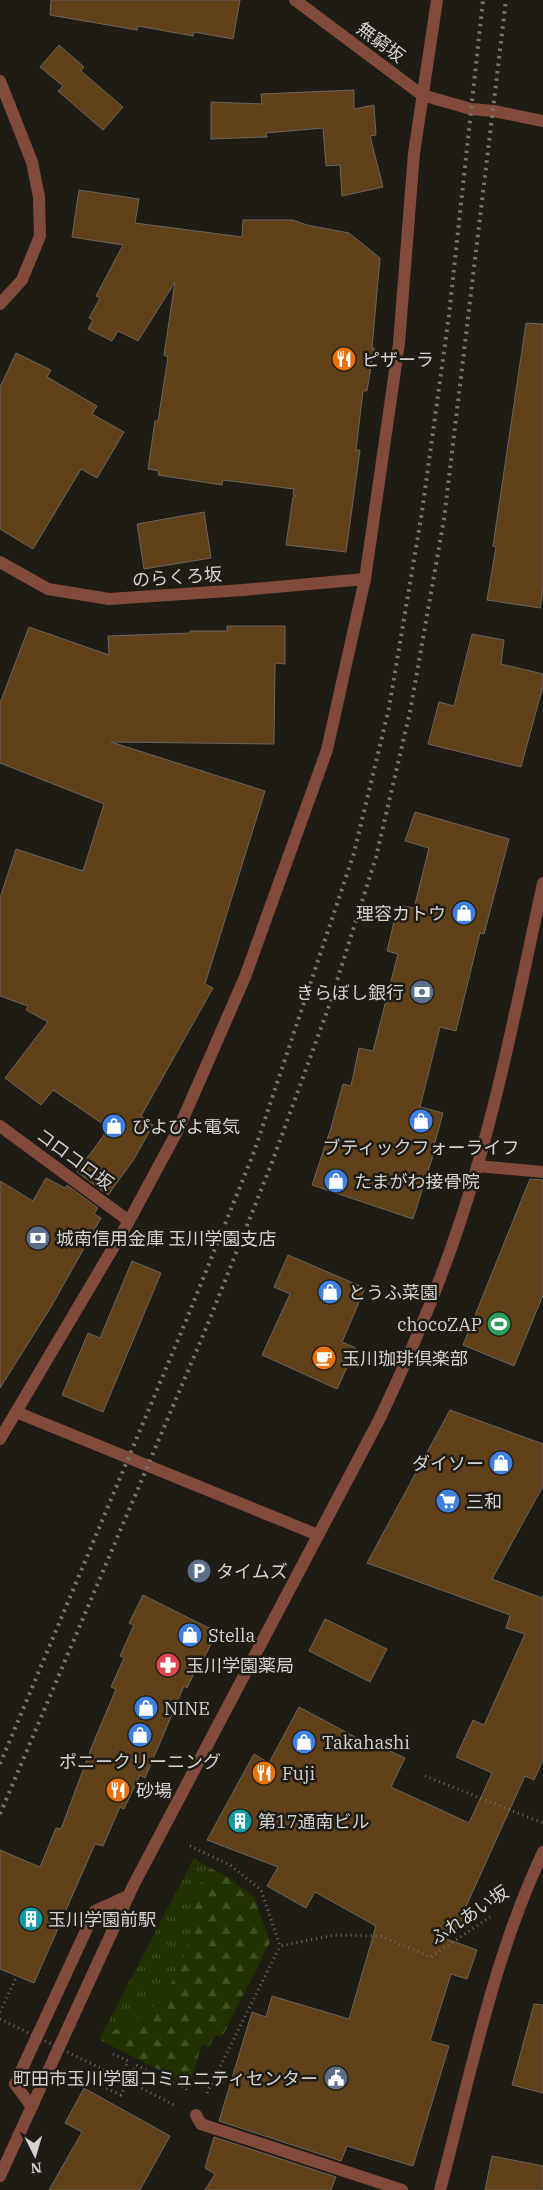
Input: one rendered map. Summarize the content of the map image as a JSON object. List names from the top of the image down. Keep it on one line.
{"streets":{"street":["無窮坂","のらくろ坂","コロコロ坂"],"path":["ふれあい坂"]},"places":{"restaurant":["ピザーラ","Fuji","砂場"],"shop":["理容カトウ","ブティックフォーライフ","ぴよぴよ電気","たまがわ接骨院","とうふ菜園","ダイソー","Stella","NINE","ポニークリーニング","Takahashi"],"bank":["きらぼし銀行","城南信用金庫 玉川学園支店"],"sports":["chocoZAP"],"cafe":["玉川珈琲倶楽部"],"supermarket":["三和"],"parking":["タイムズ"],"pharmacy":["玉川学園薬局"],"building":["第17通南ビル","玉川学園前駅"],"public building":["町田市玉川学園コミュニティセンター"]},"north":"bottom"}
